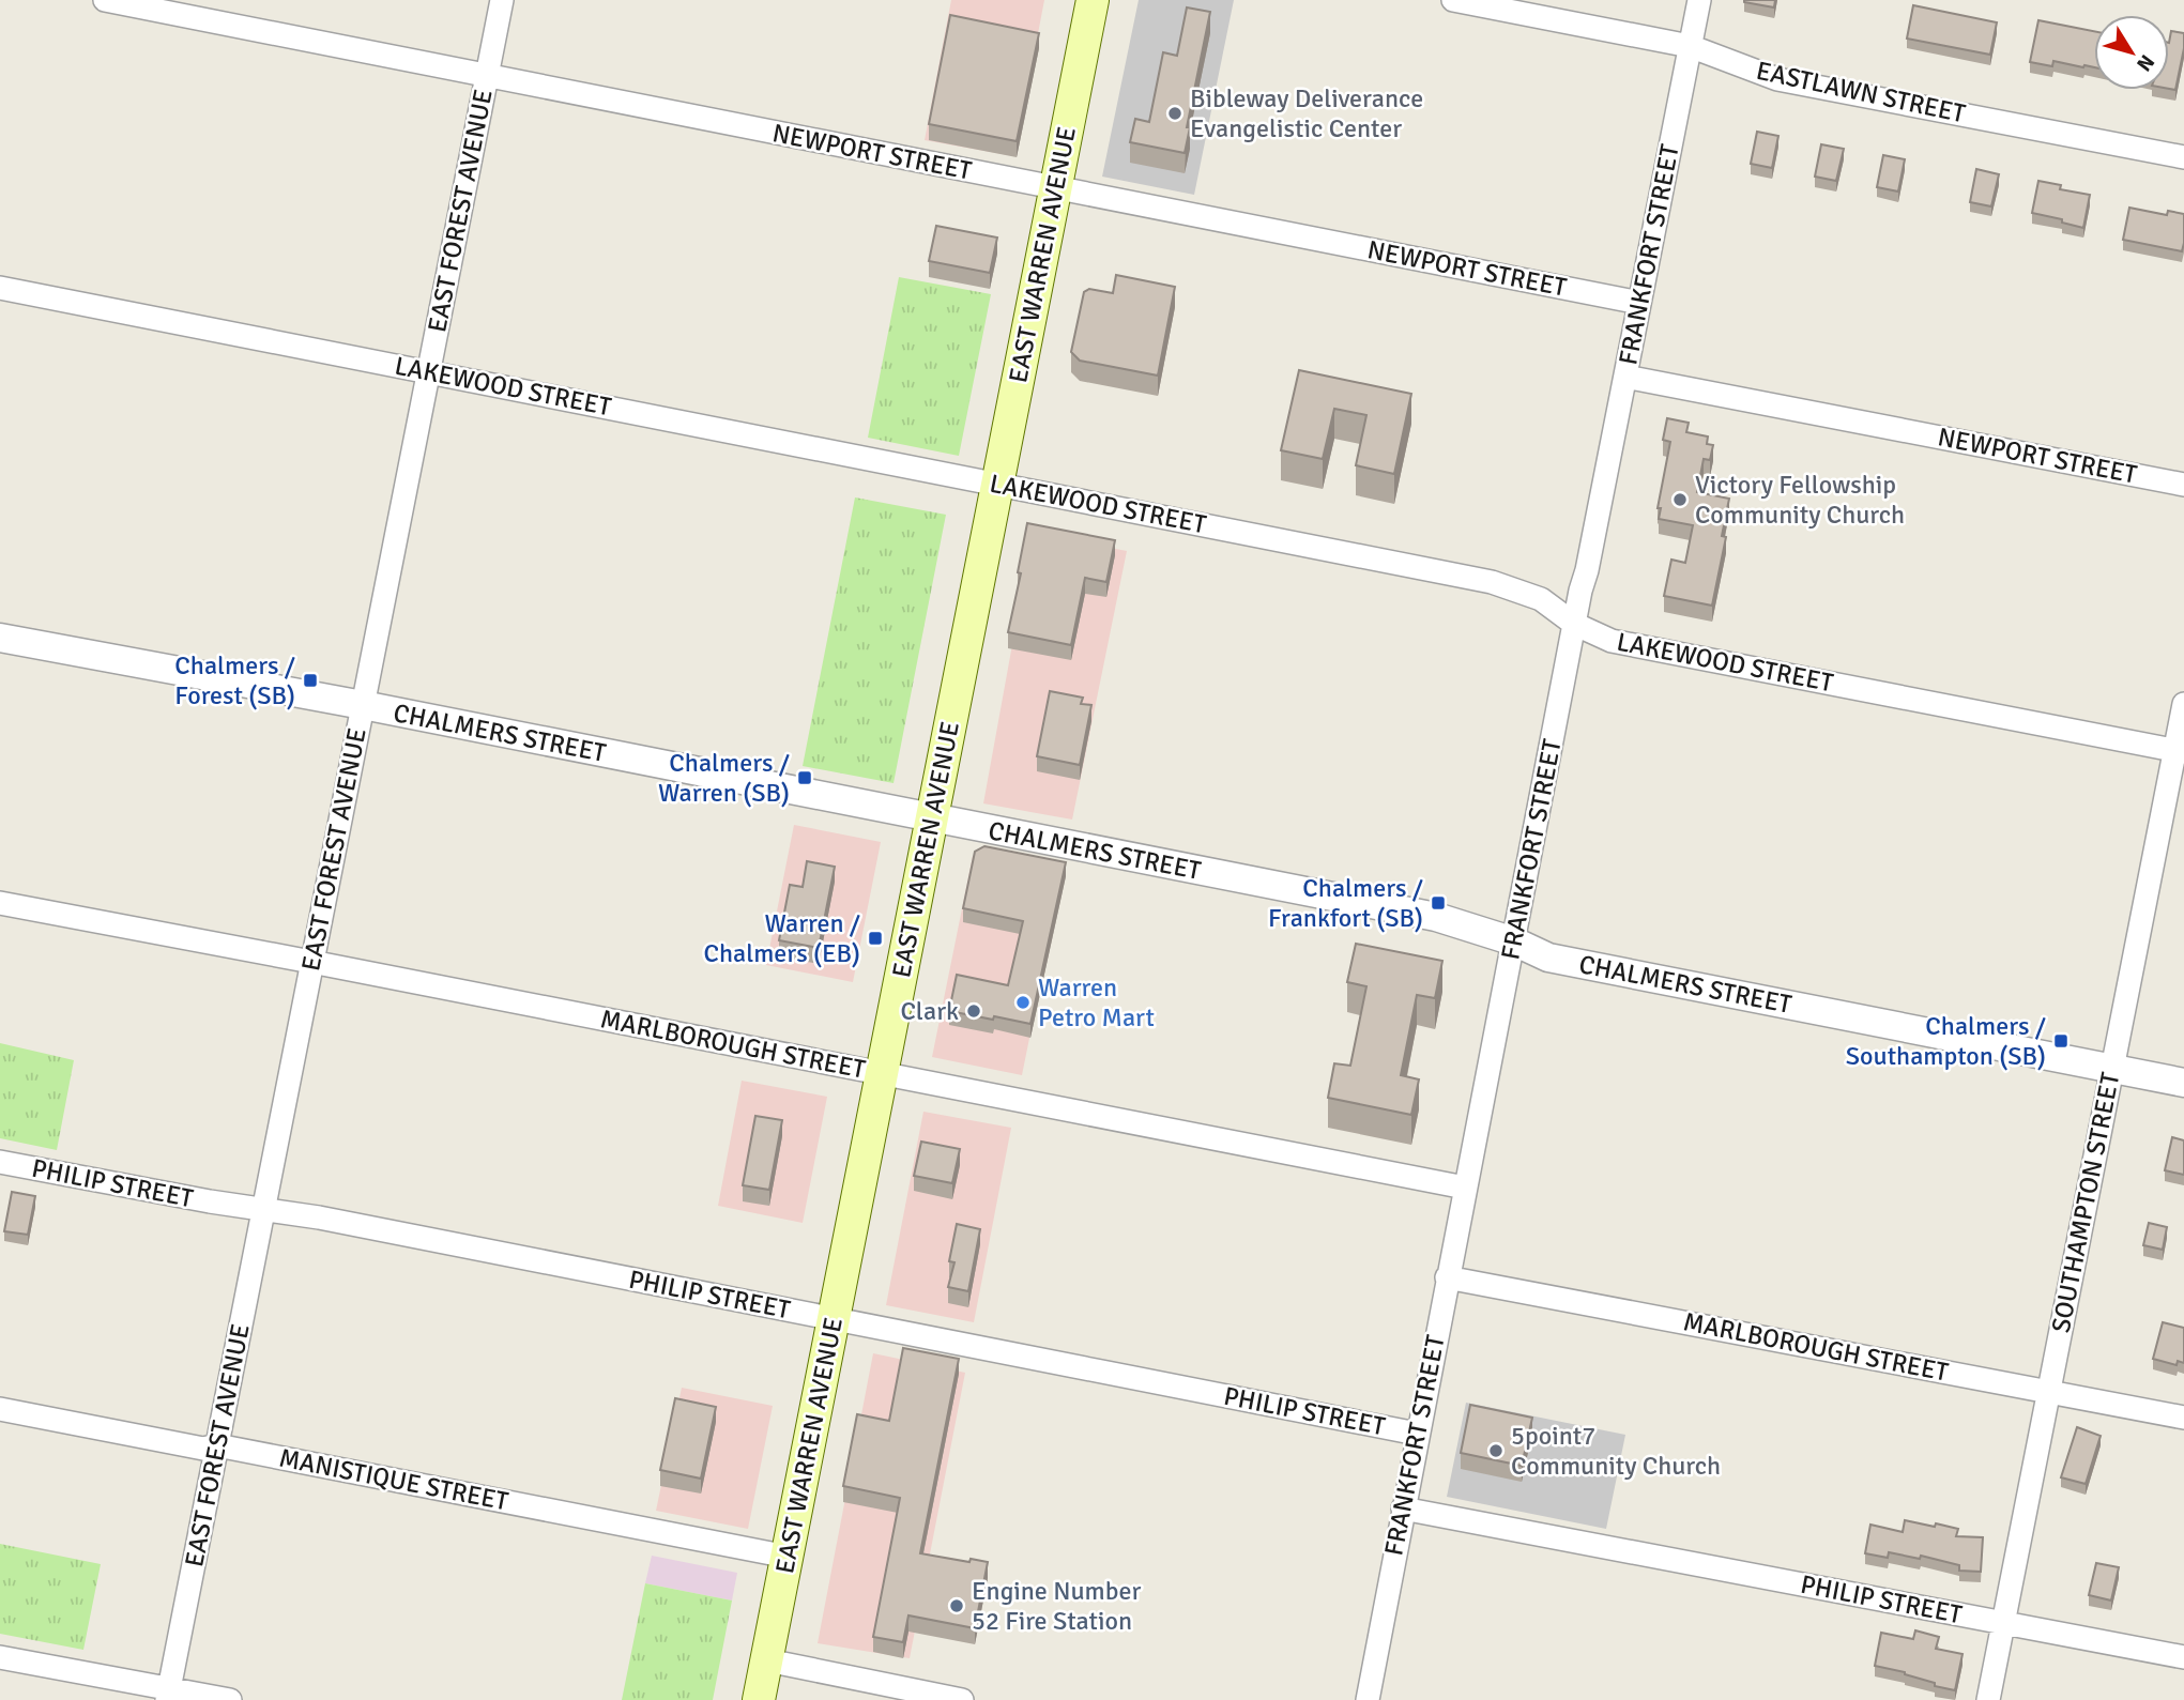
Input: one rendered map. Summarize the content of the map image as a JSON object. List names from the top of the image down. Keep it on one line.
{"streets":{"main road":["EAST WARREN AVENUE"],"street":["EASTLAWN STREET","NEWPORT STREET","EAST FOREST AVENUE","FRANKFORT STREET","LAKEWOOD STREET","CHALMERS STREET","MARLBOROUGH STREET","PHILIP STREET","SOUTHAMPTON STREET","MANISTIQUE STREET"]},"crossings":[["EASTLAWN STREET","FRANKFORT STREET"],["NEWPORT STREET","EAST FOREST AVENUE"],["NEWPORT STREET","EAST WARREN AVENUE"],["NEWPORT STREET","FRANKFORT STREET"],["EAST FOREST AVENUE","LAKEWOOD STREET"],["EAST FOREST AVENUE","CHALMERS STREET"],["EAST FOREST AVENUE","MARLBOROUGH STREET"],["EAST FOREST AVENUE","PHILIP STREET"],["EAST FOREST AVENUE","MANISTIQUE STREET"],["EAST WARREN AVENUE","LAKEWOOD STREET"],["EAST WARREN AVENUE","CHALMERS STREET"],["EAST WARREN AVENUE","MARLBOROUGH STREET"],["EAST WARREN AVENUE","PHILIP STREET"],["EAST WARREN AVENUE","MANISTIQUE STREET"],["FRANKFORT STREET","LAKEWOOD STREET"],["FRANKFORT STREET","CHALMERS STREET"],["FRANKFORT STREET","MARLBOROUGH STREET"],["FRANKFORT STREET","PHILIP STREET"],["LAKEWOOD STREET","SOUTHAMPTON STREET"],["CHALMERS STREET","SOUTHAMPTON STREET"],["MARLBOROUGH STREET","SOUTHAMPTON STREET"],["PHILIP STREET","SOUTHAMPTON STREET"]],"places":{"other":["Bibleway Deliverance Evangelistic Center","Victory Fellowship Community Church","Warren Petro Mart","Clark","5point7 Community Church","Engine Number 52 Fire Station"],"transit":["Chalmers / Forest (SB)","Chalmers / Warren (SB)","Chalmers / Frankfort (SB)","Warren / Chalmers (EB)","Chalmers / Southampton (SB)"]},"north":"bottom right"}
